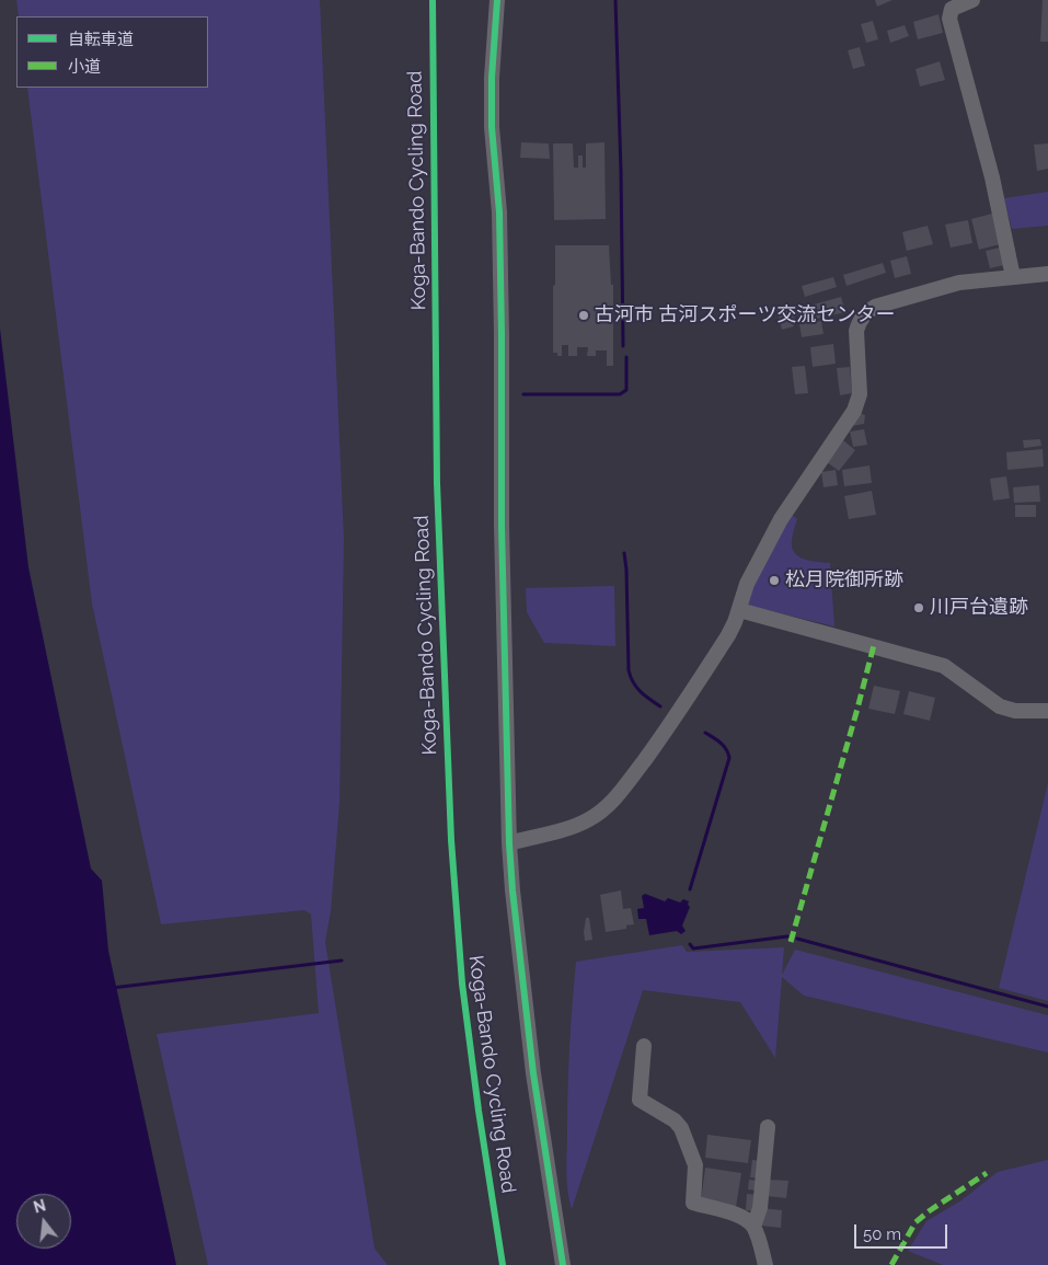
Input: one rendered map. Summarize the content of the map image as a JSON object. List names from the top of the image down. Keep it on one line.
{"streets":{"cycle path":["Koga-Bando Cycling Road"]},"places":["古河市 古河スポーツ交流センター","松月院御所跡","川戸台遺跡"],"legend":["自転車道","小道"],"scale_bar":"50 m","north":"top"}
